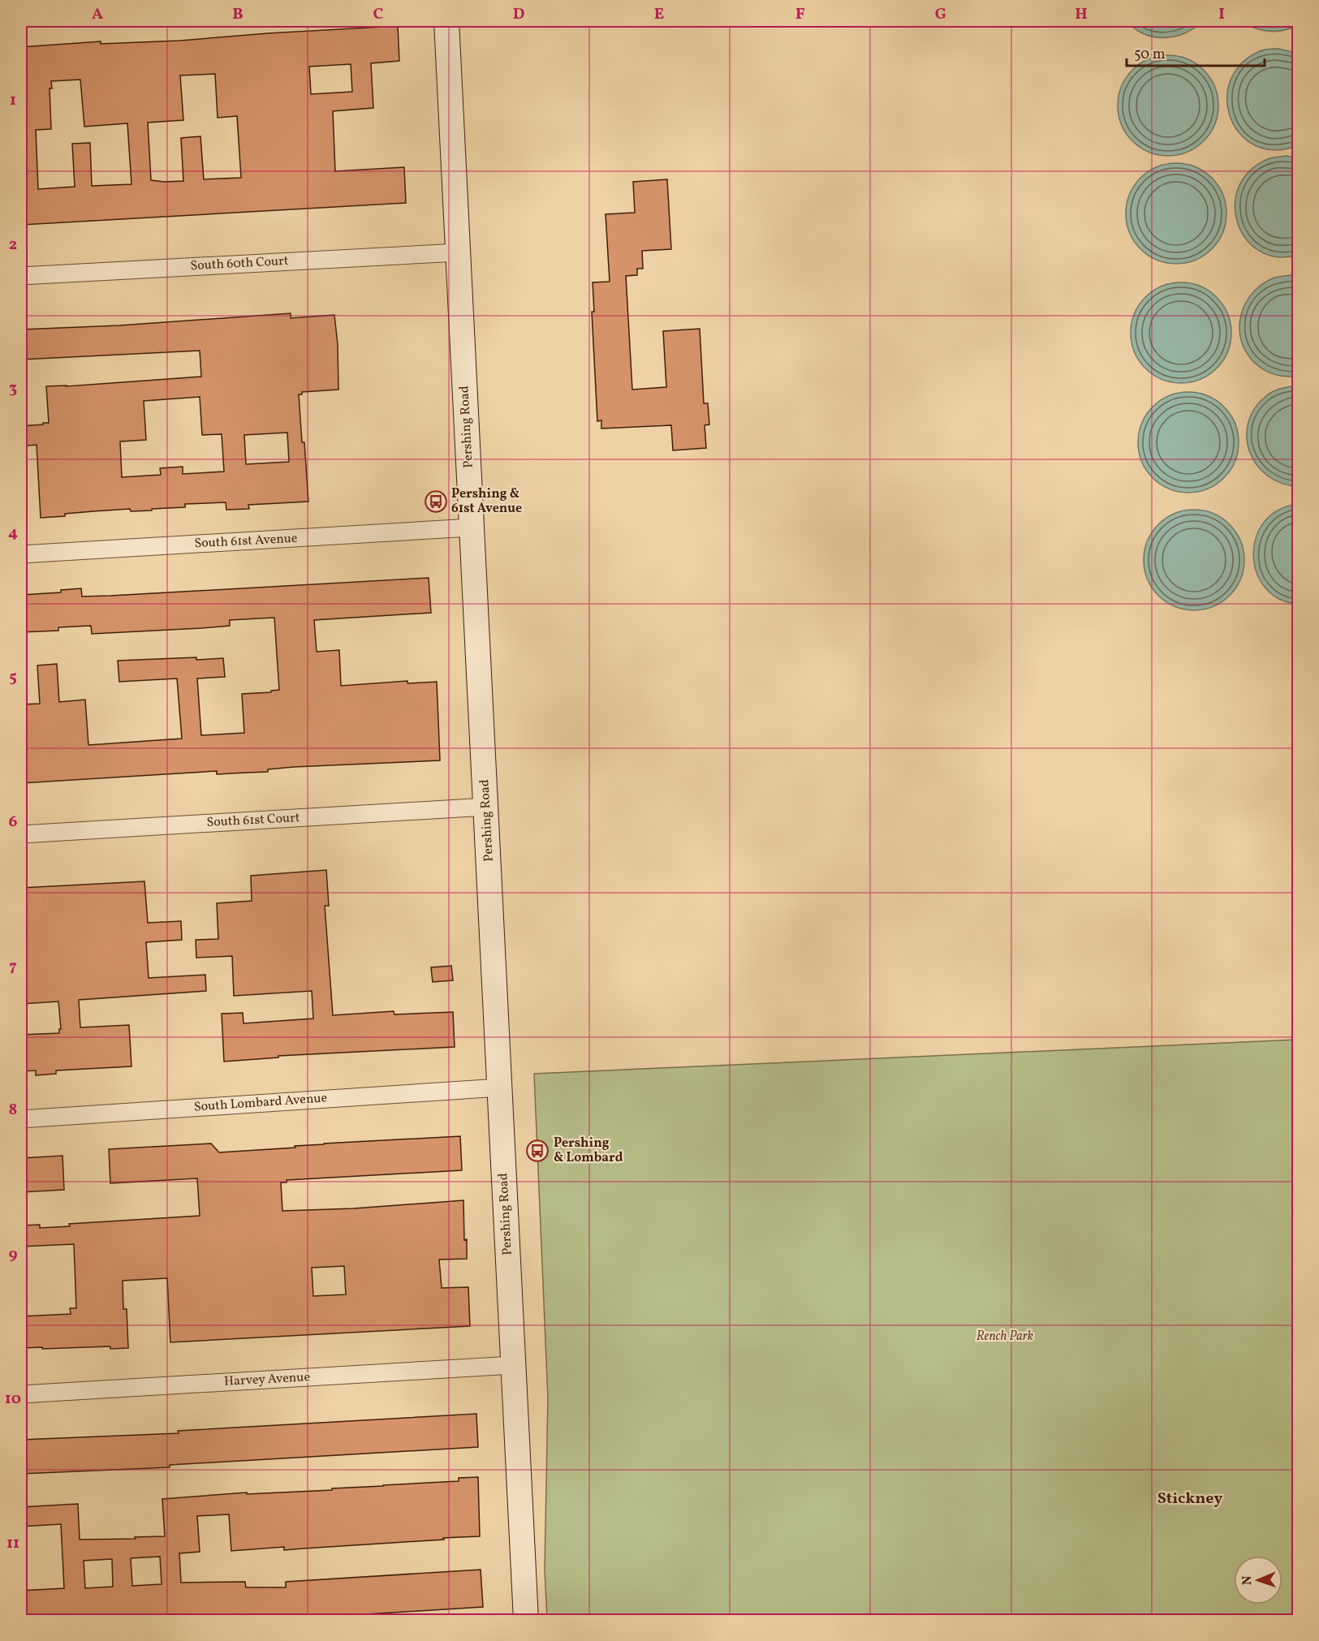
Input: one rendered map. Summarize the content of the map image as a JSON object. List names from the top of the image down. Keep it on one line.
{"streets":{"main road":["Pershing Road"],"street":["South 60th Court","South 61st Avenue","South 61st Court","South Lombard Avenue","Harvey Avenue"]},"crossings":[["South 60th Court","Pershing Road"],["Pershing Road","South 61st Avenue"],["Pershing Road","South 61st Court"],["Pershing Road","South Lombard Avenue"],["Pershing Road","Harvey Avenue"]],"districts":["Stickney"],"parks":["Rench Park"],"places":{"bus stop":["Pershing & 61st Avenue","Pershing & Lombard"]},"scale_bar":"50 m","north":"left","grid":{"columns":["A","B","C","D","E","F","G","H","I"],"rows":["1","2","3","4","5","6","7","8","9","10","11"]}}
